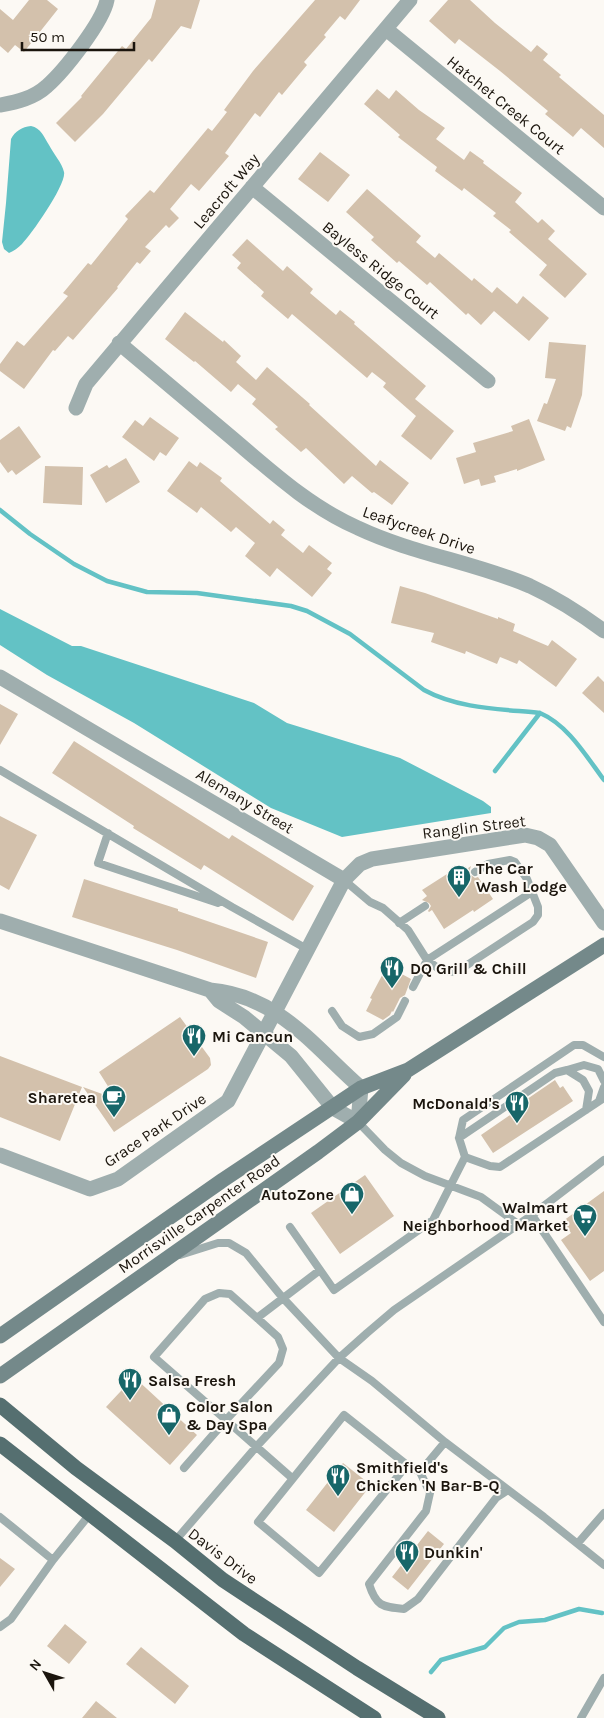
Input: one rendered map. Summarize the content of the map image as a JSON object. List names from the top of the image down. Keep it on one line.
{"streets":{"main road":["Morrisville Carpenter Road","Davis Drive"],"street":["Hatchet Creek Court","Leacroft Way","Bayless Ridge Court","Leafycreek Drive","Alemany Street","Ranglin Street","Grace Park Drive"]},"crossings":[["Hatchet Creek Court","Leacroft Way"],["Leacroft Way","Bayless Ridge Court"],["Leacroft Way","Leafycreek Drive"],["Alemany Street","Ranglin Street"]],"places":{"building":["The Car Wash Lodge"],"restaurant":["DQ Grill & Chill","Mi Cancun","McDonald's","Salsa Fresh","Smithfield's Chicken 'N Bar-B-Q","Dunkin'"],"cafe":["Sharetea"],"shop":["AutoZone","Color Salon & Day Spa"],"supermarket":["Walmart Neighborhood Market"]},"scale_bar":"50 m","north":"top left"}
